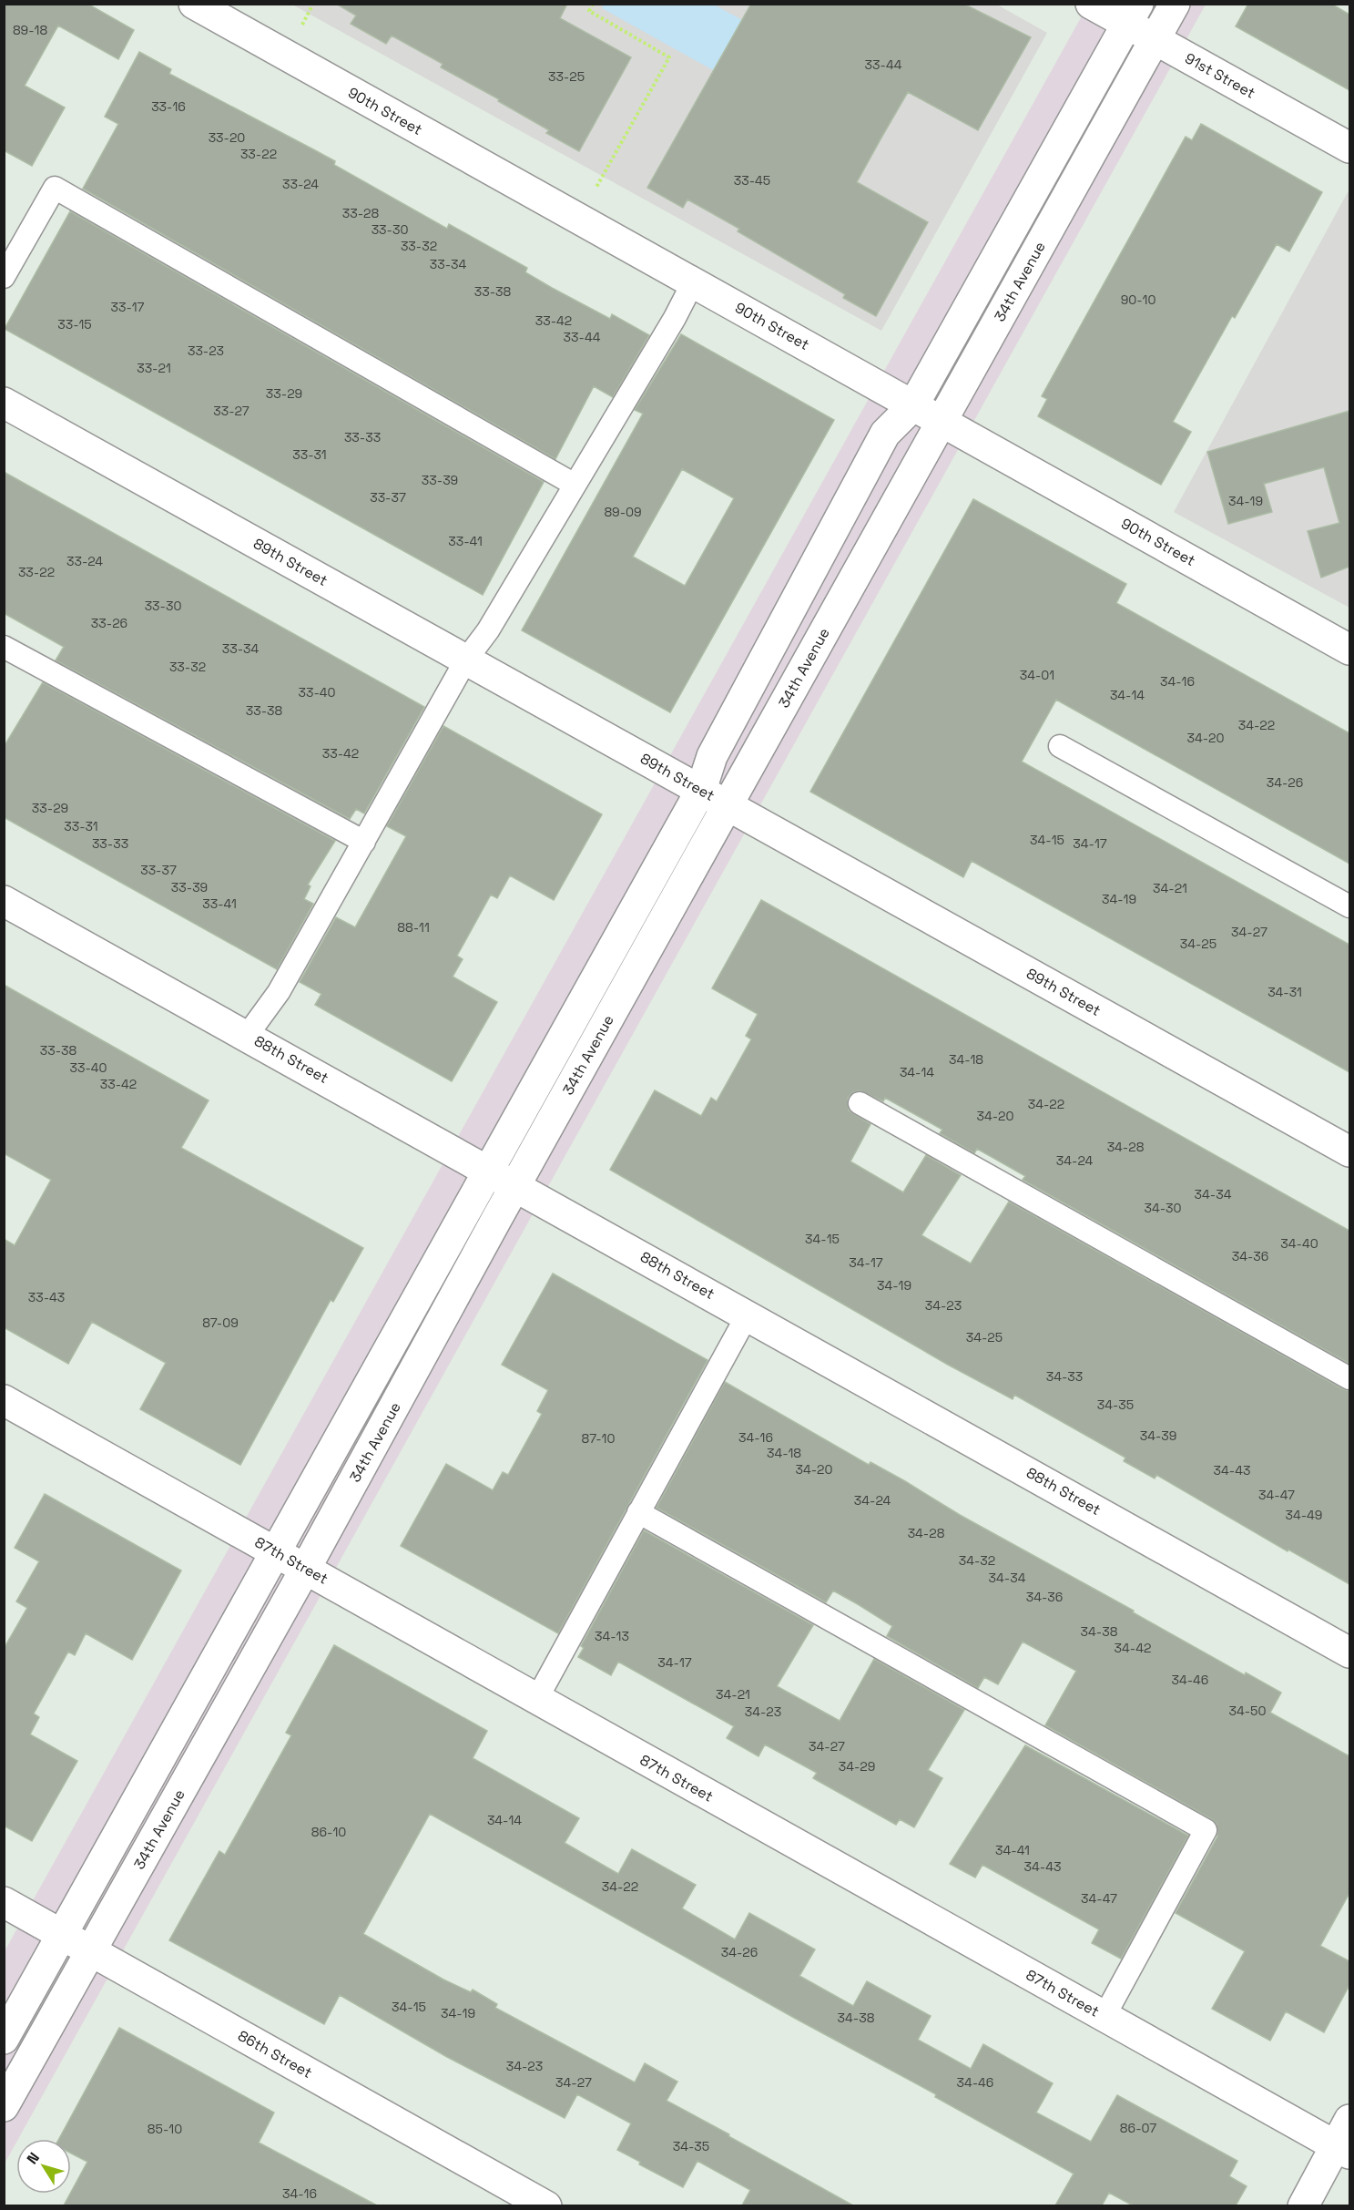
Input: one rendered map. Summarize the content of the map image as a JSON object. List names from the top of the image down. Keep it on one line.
{"streets":{"street":["91st Street","90th Street","34th Avenue","89th Street","88th Street","87th Street","86th Street"]},"crossings":[["91st Street","34th Avenue"],["90th Street","34th Avenue"],["34th Avenue","89th Street"],["34th Avenue","88th Street"],["34th Avenue","87th Street"],["34th Avenue","86th Street"]],"house_numbers":["89-18","33-44","33-25","33-16","33-20","33-22","33-45","33-24","33-28","33-30","33-32","33-34","33-38","90-10","33-17","33-42","33-15","33-44","33-23","33-21","33-29","33-27","33-33","33-31","33-39","33-37","34-19","89-09","33-41","33-24","33-22","33-30","33-26","33-34","33-32","34-01","34-16","33-40","34-14","33-38","34-22","34-20","33-42","34-26","33-29","33-31","34-15","33-33","34-17","33-37","33-39","34-21","34-19","33-41","88-11","34-27","34-25","34-31","33-38","34-18","33-40","34-14","33-42","34-22","34-20","34-28","34-24","34-34","34-30","34-15","34-40","34-36","34-17","34-19","33-43","34-23","87-09","34-25","34-33","34-35","34-39","34-16","87-10","34-18","34-20","34-43","34-47","34-24","34-49","34-28","34-32","34-34","34-36","34-38","34-13","34-42","34-17","34-46","34-21","34-50","34-23","34-27","34-29","34-14","86-10","34-41","34-43","34-22","34-47","34-26","34-15","34-19","34-38","34-23","34-27","34-46","86-07","85-10","34-35","34-16"],"north":"top left"}
